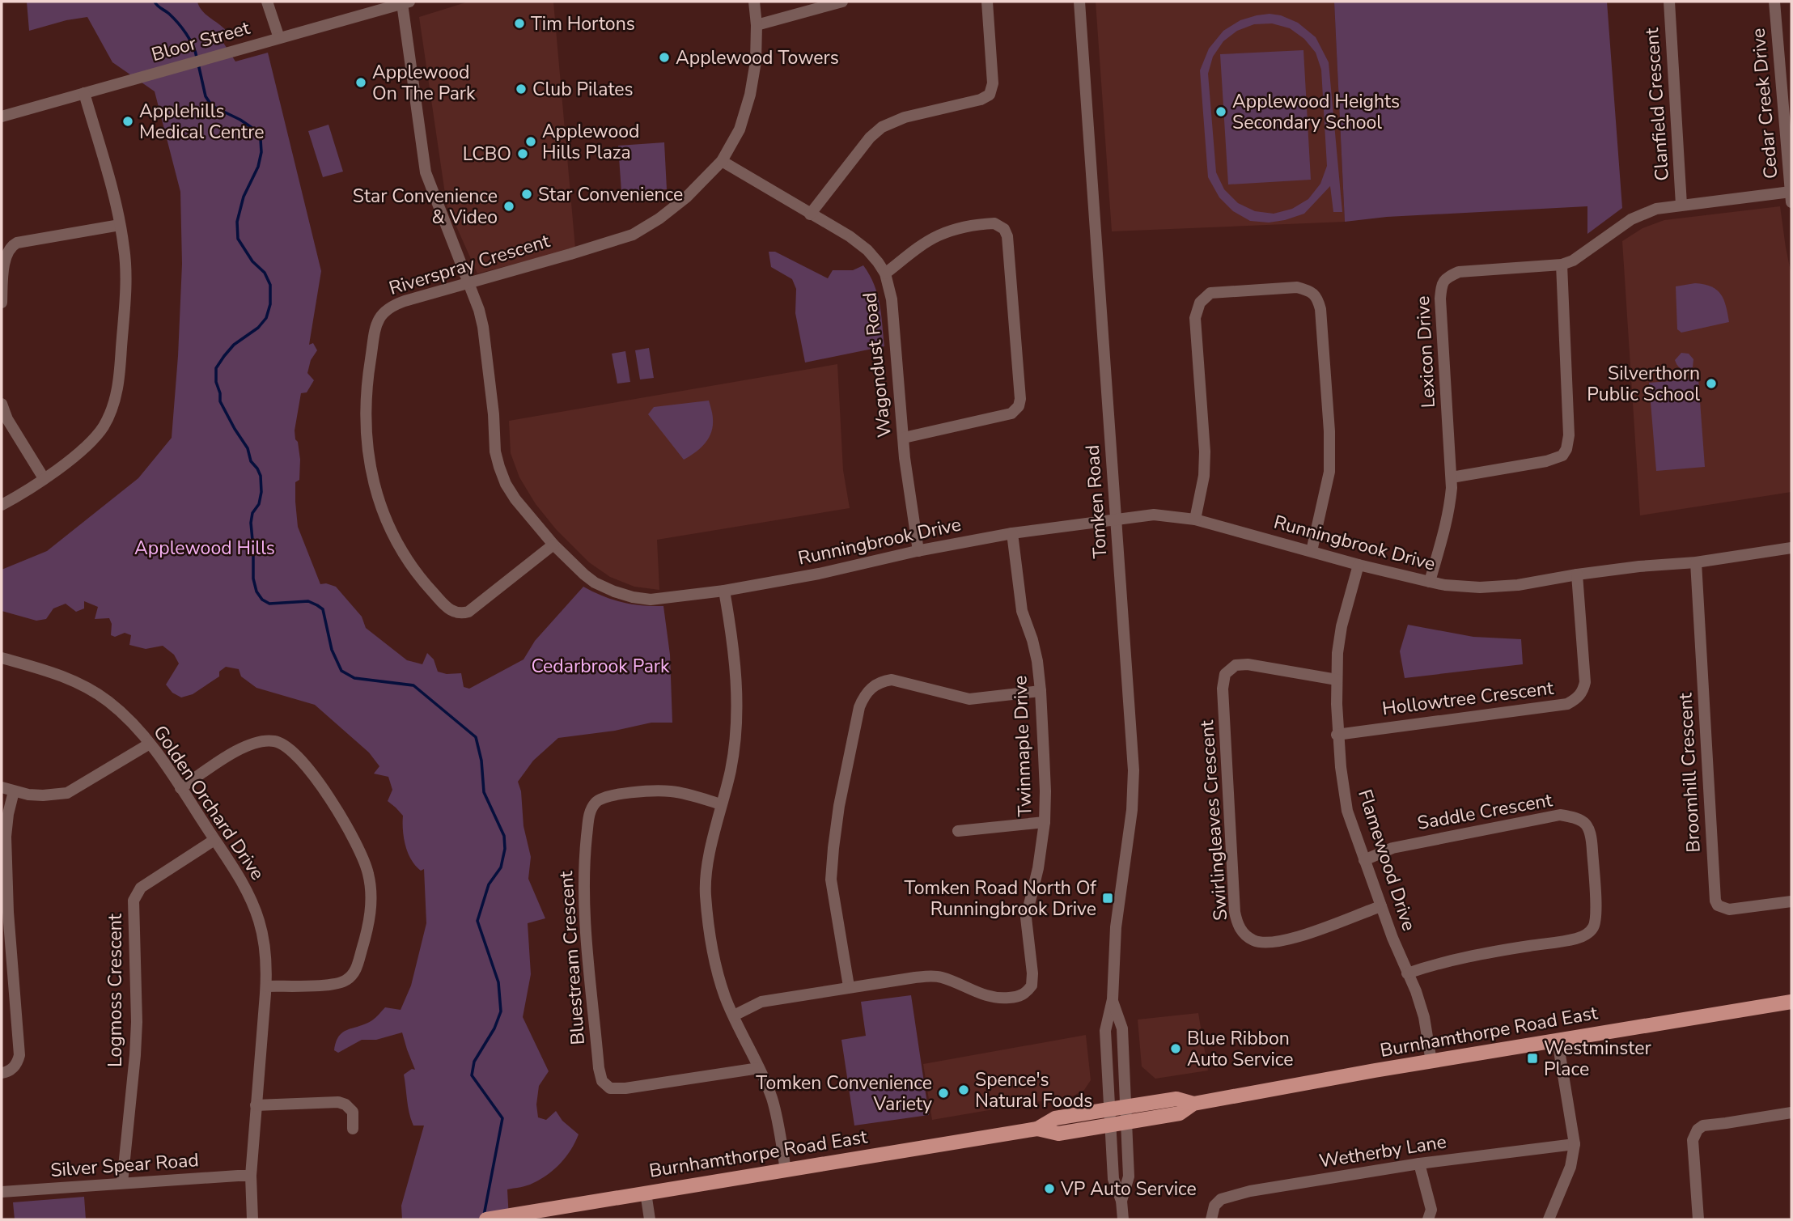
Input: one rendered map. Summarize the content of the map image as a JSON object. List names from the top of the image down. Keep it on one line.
{"streets":{"main road":["Burnhamthorpe Road East"],"street":["Bloor Street","Cedar Creek Drive","Clanfield Crescent","Riverspray Crescent","Lexicon Drive","Wagondust Road","Tomken Road","Runningbrook Drive","Hollowtree Crescent","Twinmaple Drive","Broomhill Crescent","Golden Orchard Drive","Saddle Crescent","Swirlingleaves Crescent","Flamewood Drive","Bluestream Crescent","Logmoss Crescent","Wetherby Lane","Silver Spear Road"]},"crossings":[["Bloor Street","Runningbrook Drive"],["Cedar Creek Drive","Lexicon Drive"],["Clanfield Crescent","Lexicon Drive"],["Riverspray Crescent","Wagondust Road"],["Riverspray Crescent","Runningbrook Drive"],["Lexicon Drive","Runningbrook Drive"],["Wagondust Road","Runningbrook Drive"],["Tomken Road","Runningbrook Drive"],["Tomken Road","Burnhamthorpe Road East"],["Runningbrook Drive","Hollowtree Crescent"],["Runningbrook Drive","Twinmaple Drive"],["Runningbrook Drive","Broomhill Crescent"],["Runningbrook Drive","Flamewood Drive"],["Hollowtree Crescent","Flamewood Drive"],["Golden Orchard Drive","Logmoss Crescent"],["Golden Orchard Drive","Silver Spear Road"],["Saddle Crescent","Flamewood Drive"],["Swirlingleaves Crescent","Flamewood Drive"],["Flamewood Drive","Burnhamthorpe Road East"],["Logmoss Crescent","Silver Spear Road"]],"parks":["Applewood Hills","Cedarbrook Park"],"places":{"other":["Tim Hortons","Applewood Towers","Applewood On The Park","Club Pilates","Applewood Heights Secondary School","Applehills Medical Centre","Applewood Hills Plaza","LCBO","Star Convenience","Star Convenience & Video","Silverthorn Public School","Blue Ribbon Auto Service","Spence's Natural Foods","Tomken Convenience Variety","VP Auto Service"],"transit":["Tomken Road North Of Runningbrook Drive","Westminster Place"]}}
